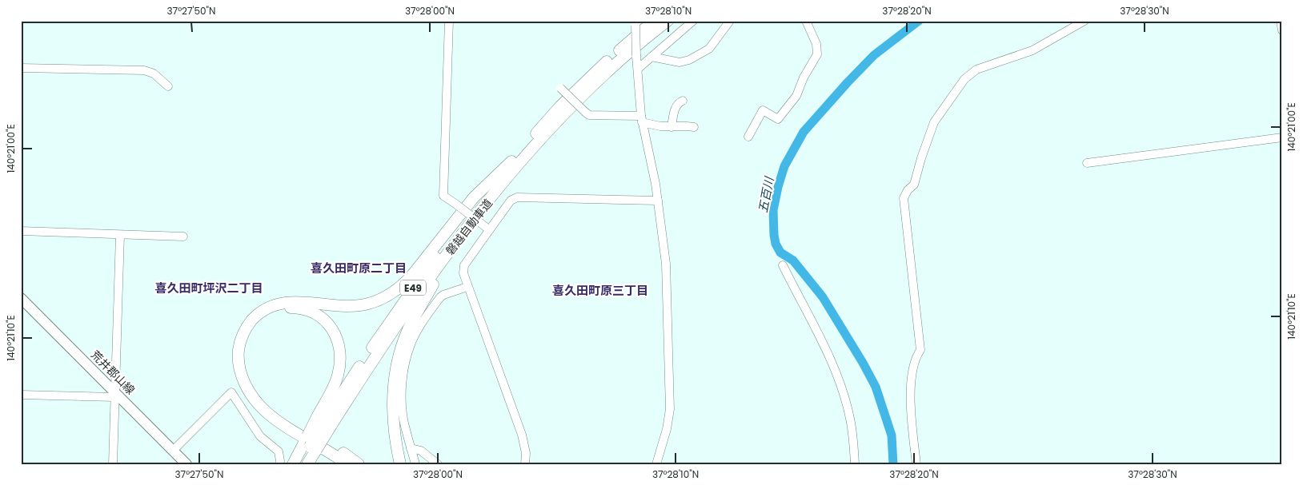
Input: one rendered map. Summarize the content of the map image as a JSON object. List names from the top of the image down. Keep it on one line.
{"streets":{"highway":["磐越自動車道","E49"],"main road":["荒井郡山線"]},"districts":["喜久田町原二丁目","喜久田町坪沢二丁目","喜久田町原三丁目"],"water":["五百川"],"coordinates":["37°27'50\"N","37°28'00\"N","37°28'10\"N","37°28'20\"N","37°28'30\"N","140°21'00\"E","140°21'10\"E"]}
